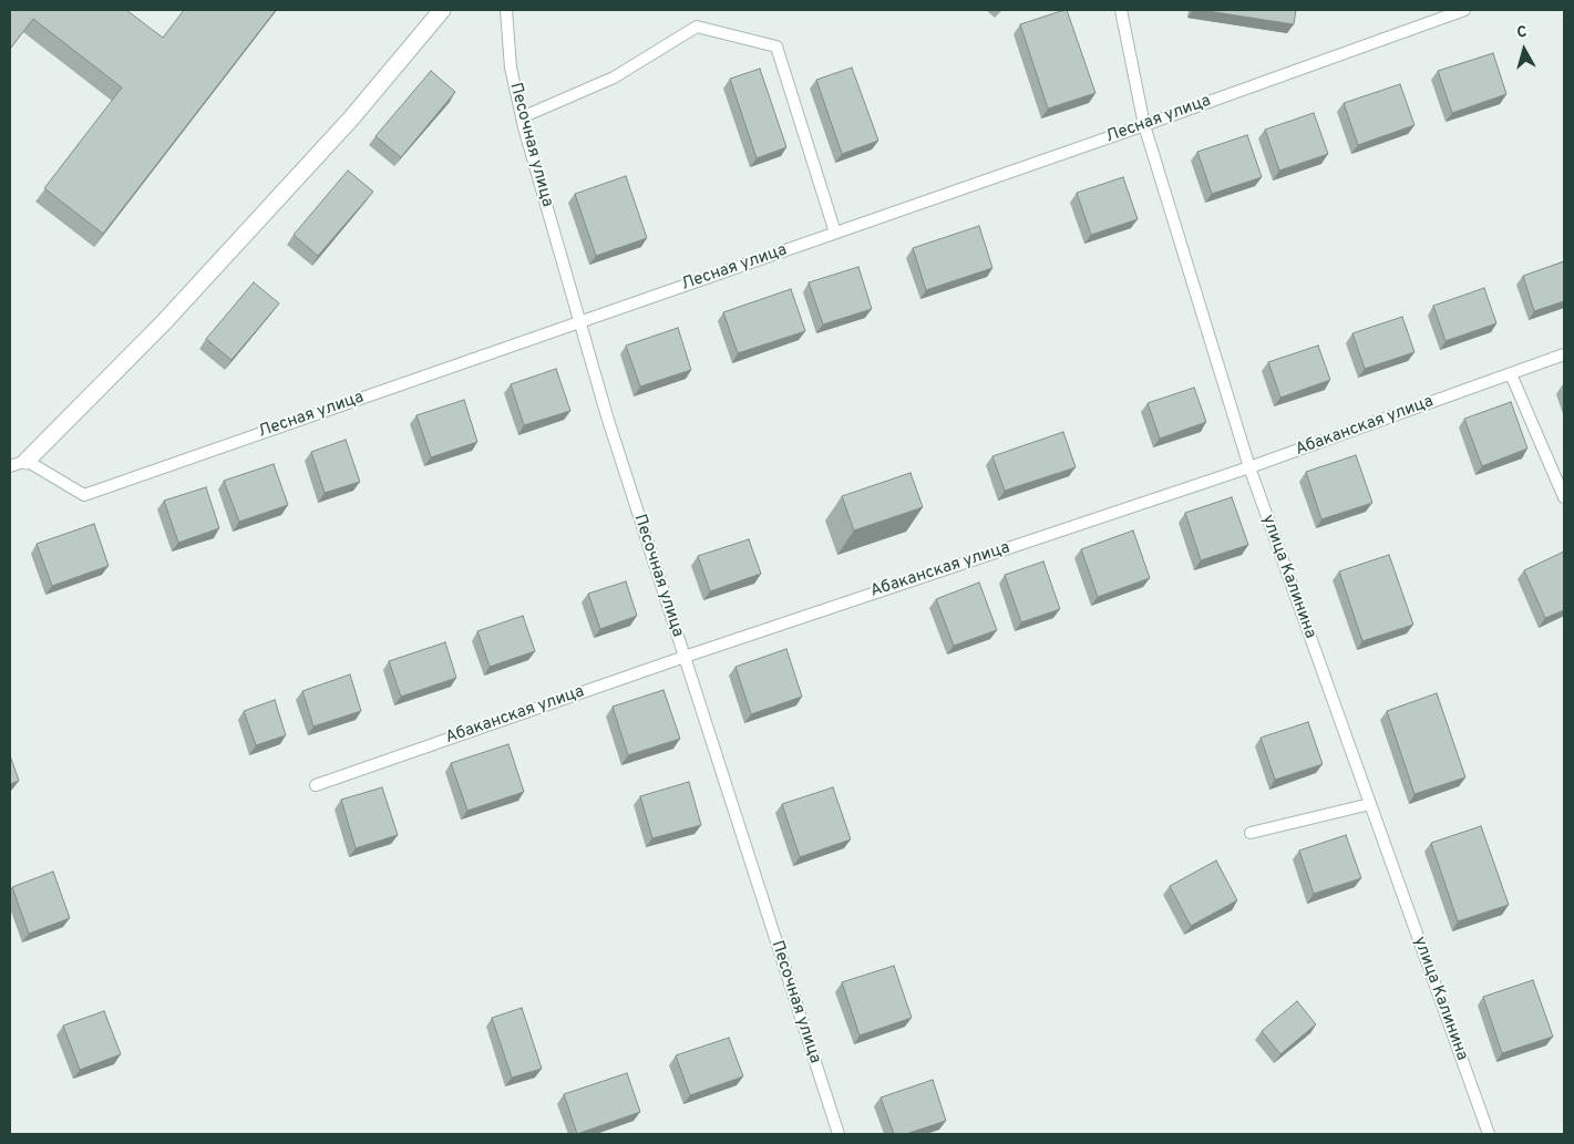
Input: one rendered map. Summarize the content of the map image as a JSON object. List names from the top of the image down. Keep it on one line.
{"streets":{"lane":["Лесная улица","Песочная улица","Абаканская улица","улица Калинина"]},"crossings":[["Лесная улица","Песочная улица"],["Лесная улица","улица Калинина"],["Песочная улица","Абаканская улица"],["Абаканская улица","улица Калинина"]],"north":"top"}
